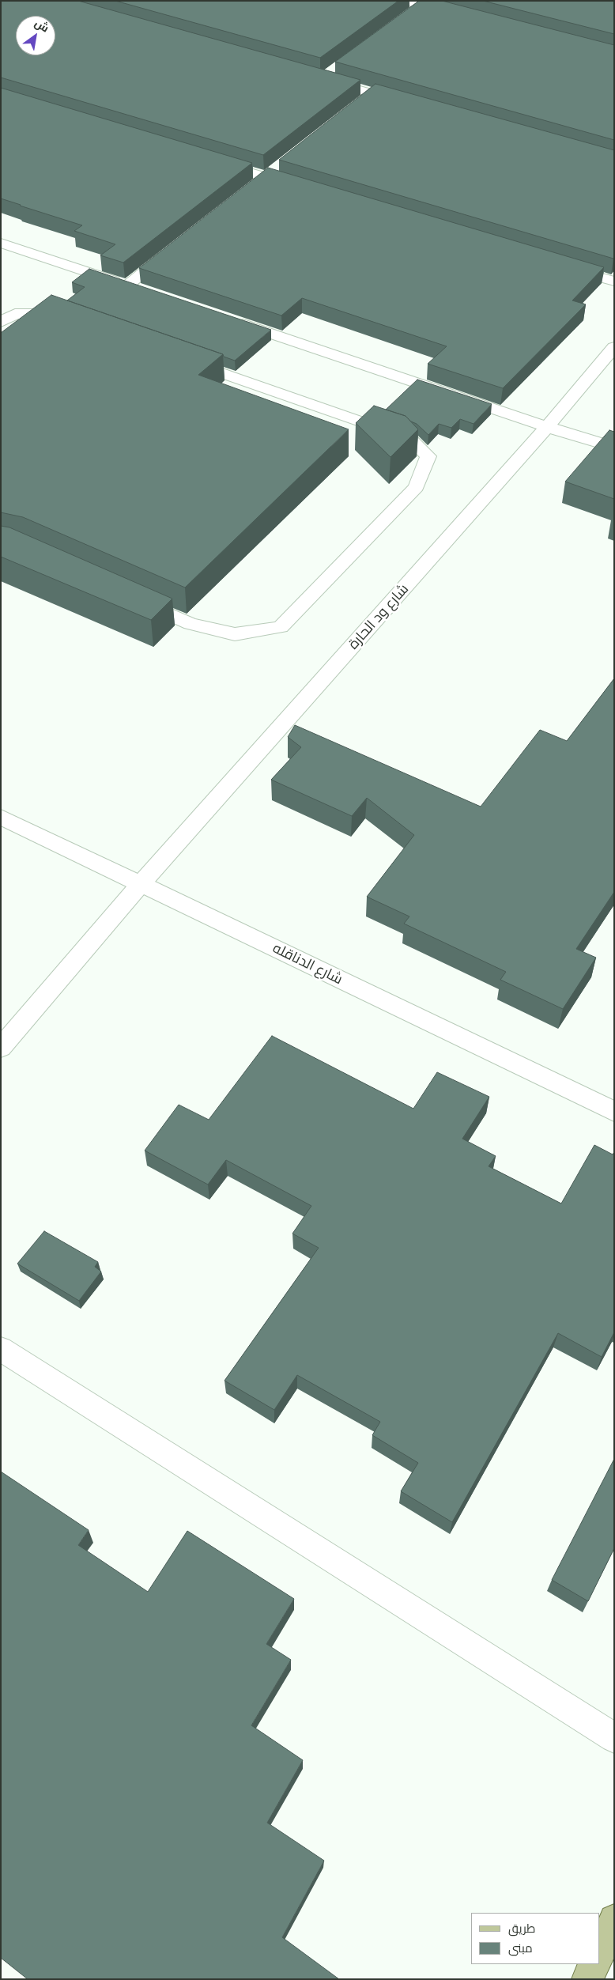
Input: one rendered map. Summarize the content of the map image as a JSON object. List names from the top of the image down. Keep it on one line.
{"streets":{"street":["شارع ود الحارة","شارع الدناقله"]},"crossings":[["شارع ود الحارة","شارع الدناقله"]],"legend":["طريق","مبنى"],"north":"top right"}
